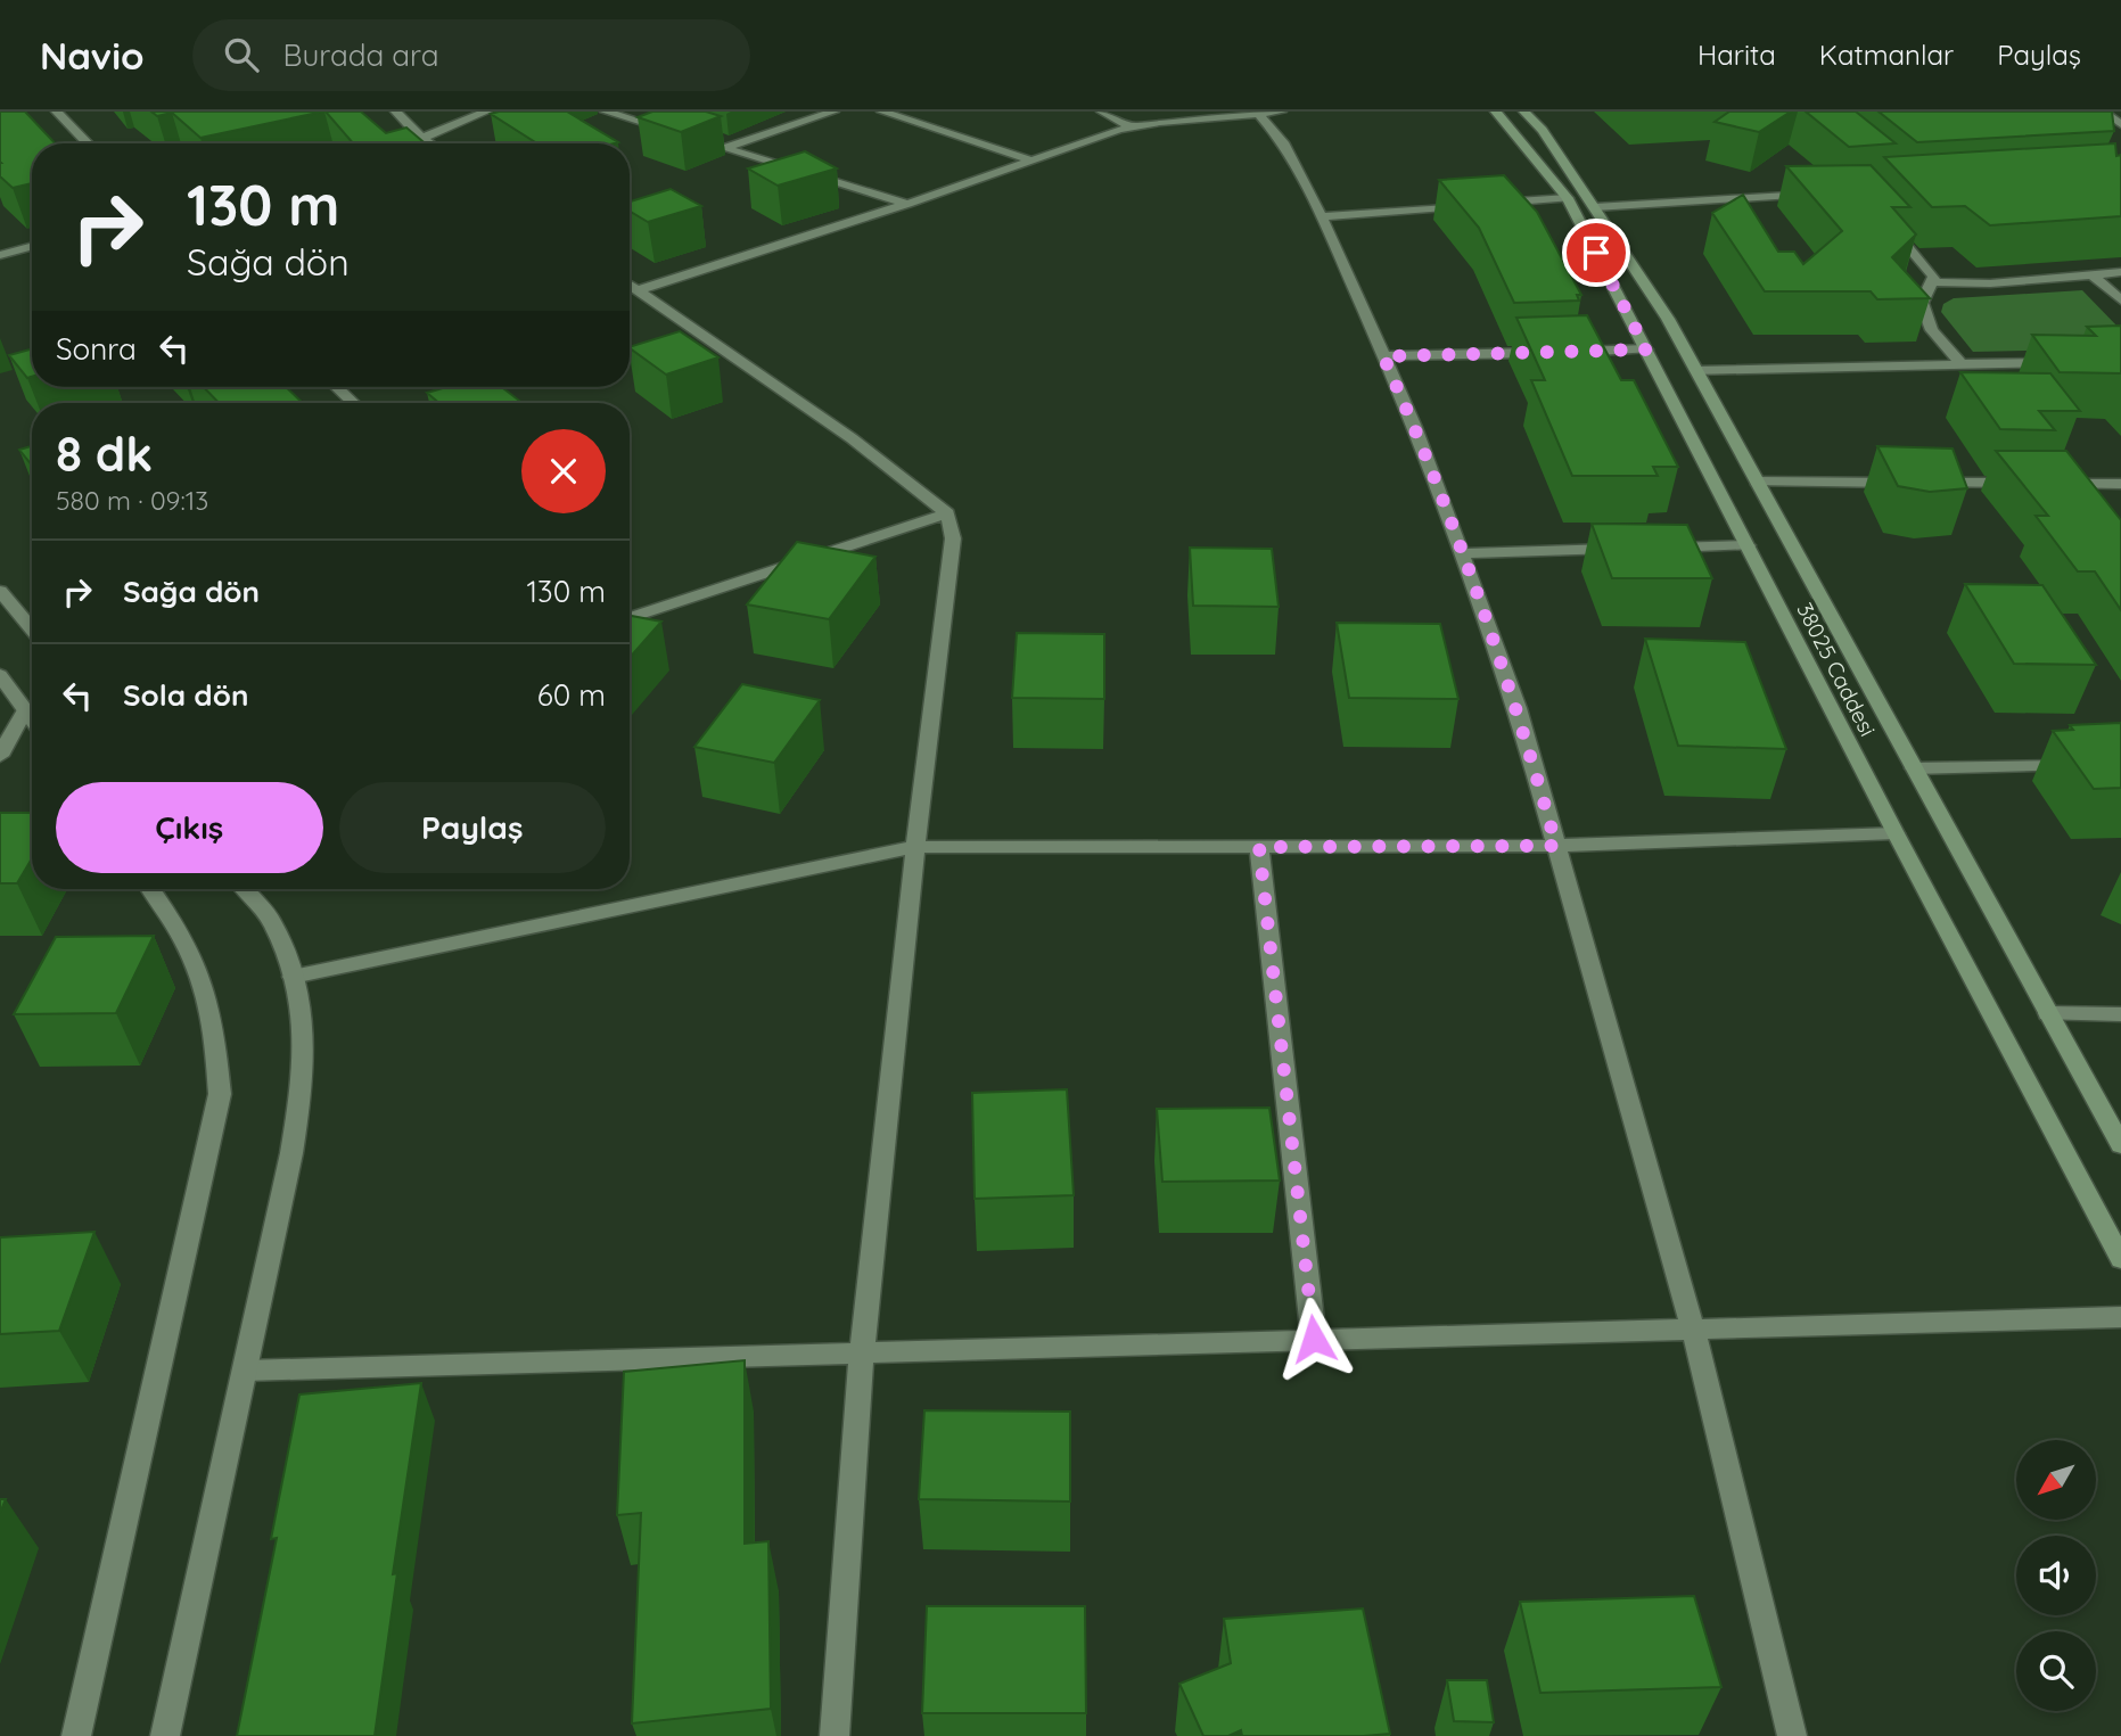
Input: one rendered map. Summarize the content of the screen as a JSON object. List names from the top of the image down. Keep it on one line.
{"streets":{"main road":["38025 Caddesi"]},"north":"bottom left","page":{"header":"Navio","search":"Burada ara","nav":["Harita","Katmanlar","Paylaş"],"turn":["130 m","Sağa dön"],"then":"Sonra","heading":["8 dk","580 m · 09:13"],"list":[{"name":"Sağa dön","value":"130 m"},{"name":"Sola dön","value":"60 m"}],"buttons":["Çıkış","Paylaş"]}}
